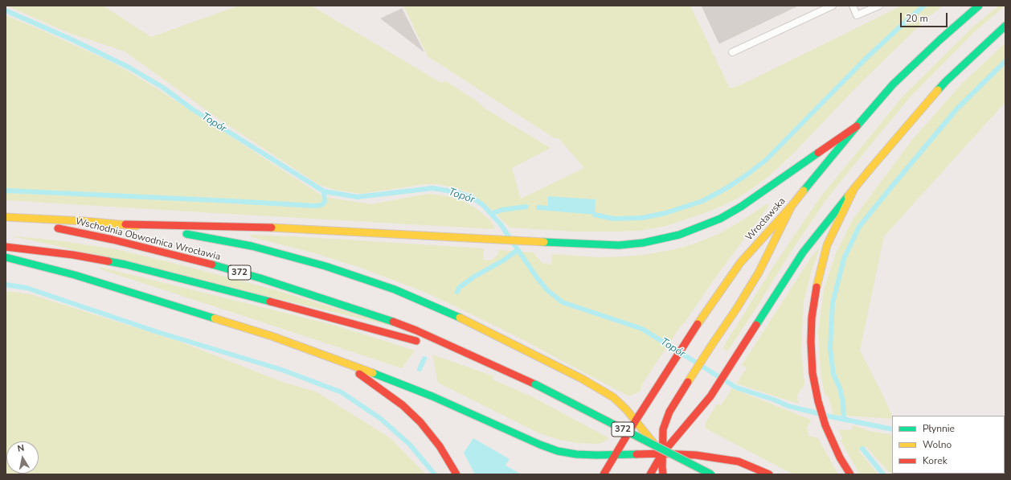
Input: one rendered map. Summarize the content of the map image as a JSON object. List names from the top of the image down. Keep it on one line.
{"streets":{"main road":["Wrocławska","Wschodnia Obwodnica Wrocławia","372"]},"water":["Topór"],"legend":["Płynnie","Wolno","Korek"],"scale_bar":"20 m","north":"top"}
